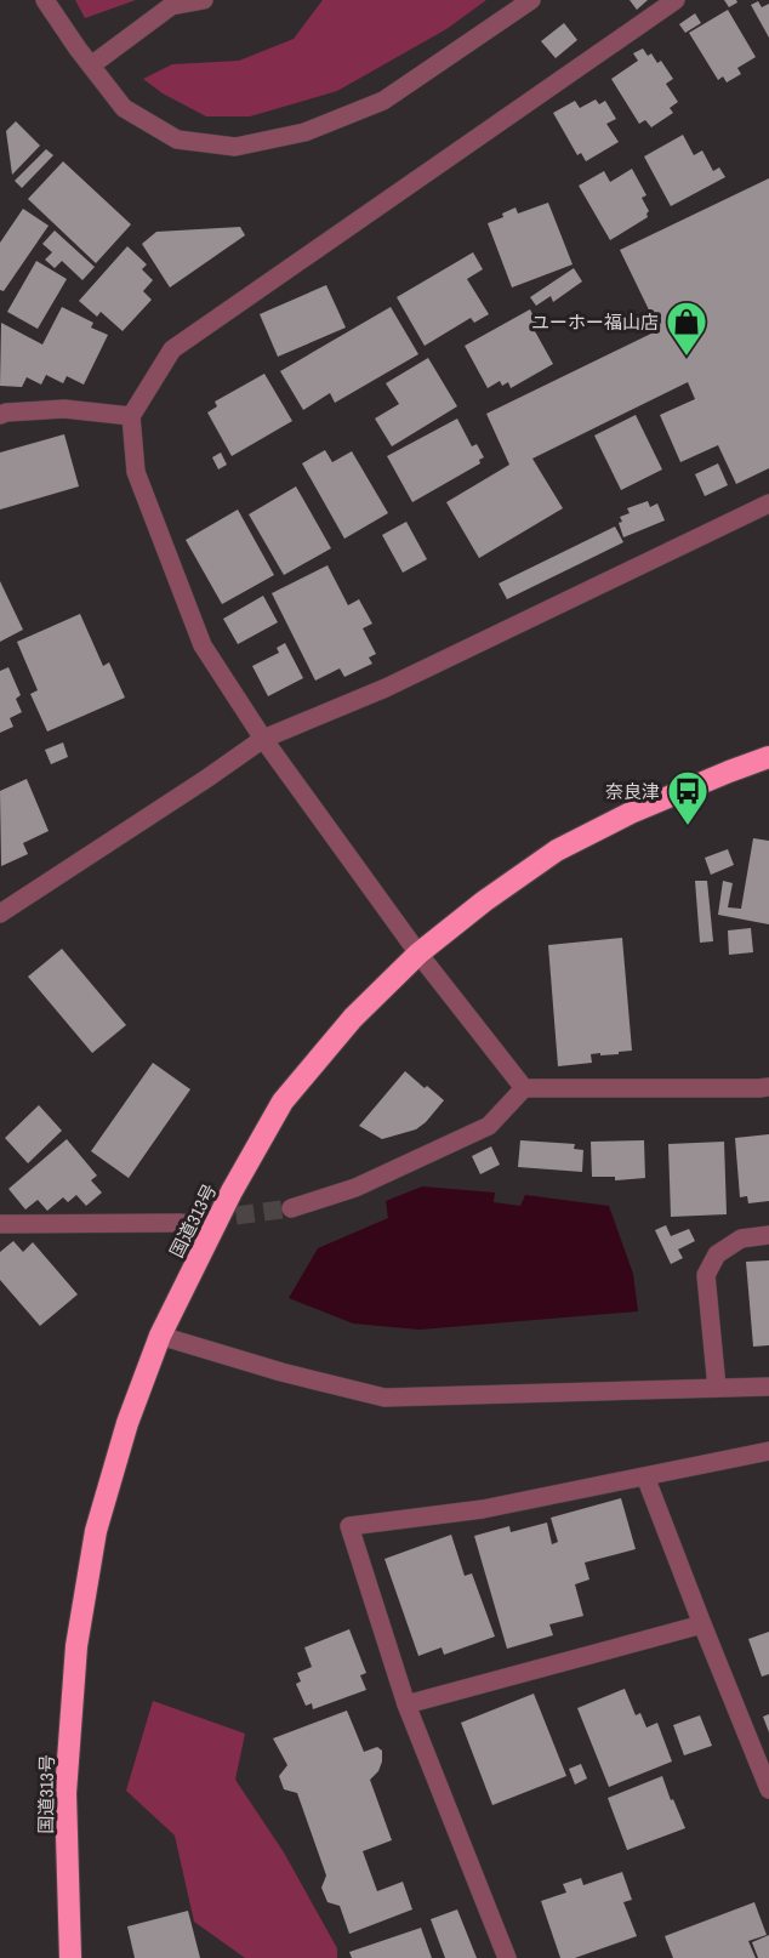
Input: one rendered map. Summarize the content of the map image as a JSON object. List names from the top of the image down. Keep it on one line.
{"streets":{"highway":["国道313号"]},"places":{"shop":["ユーホー福山店"],"bus stop":["奈良津"]}}
